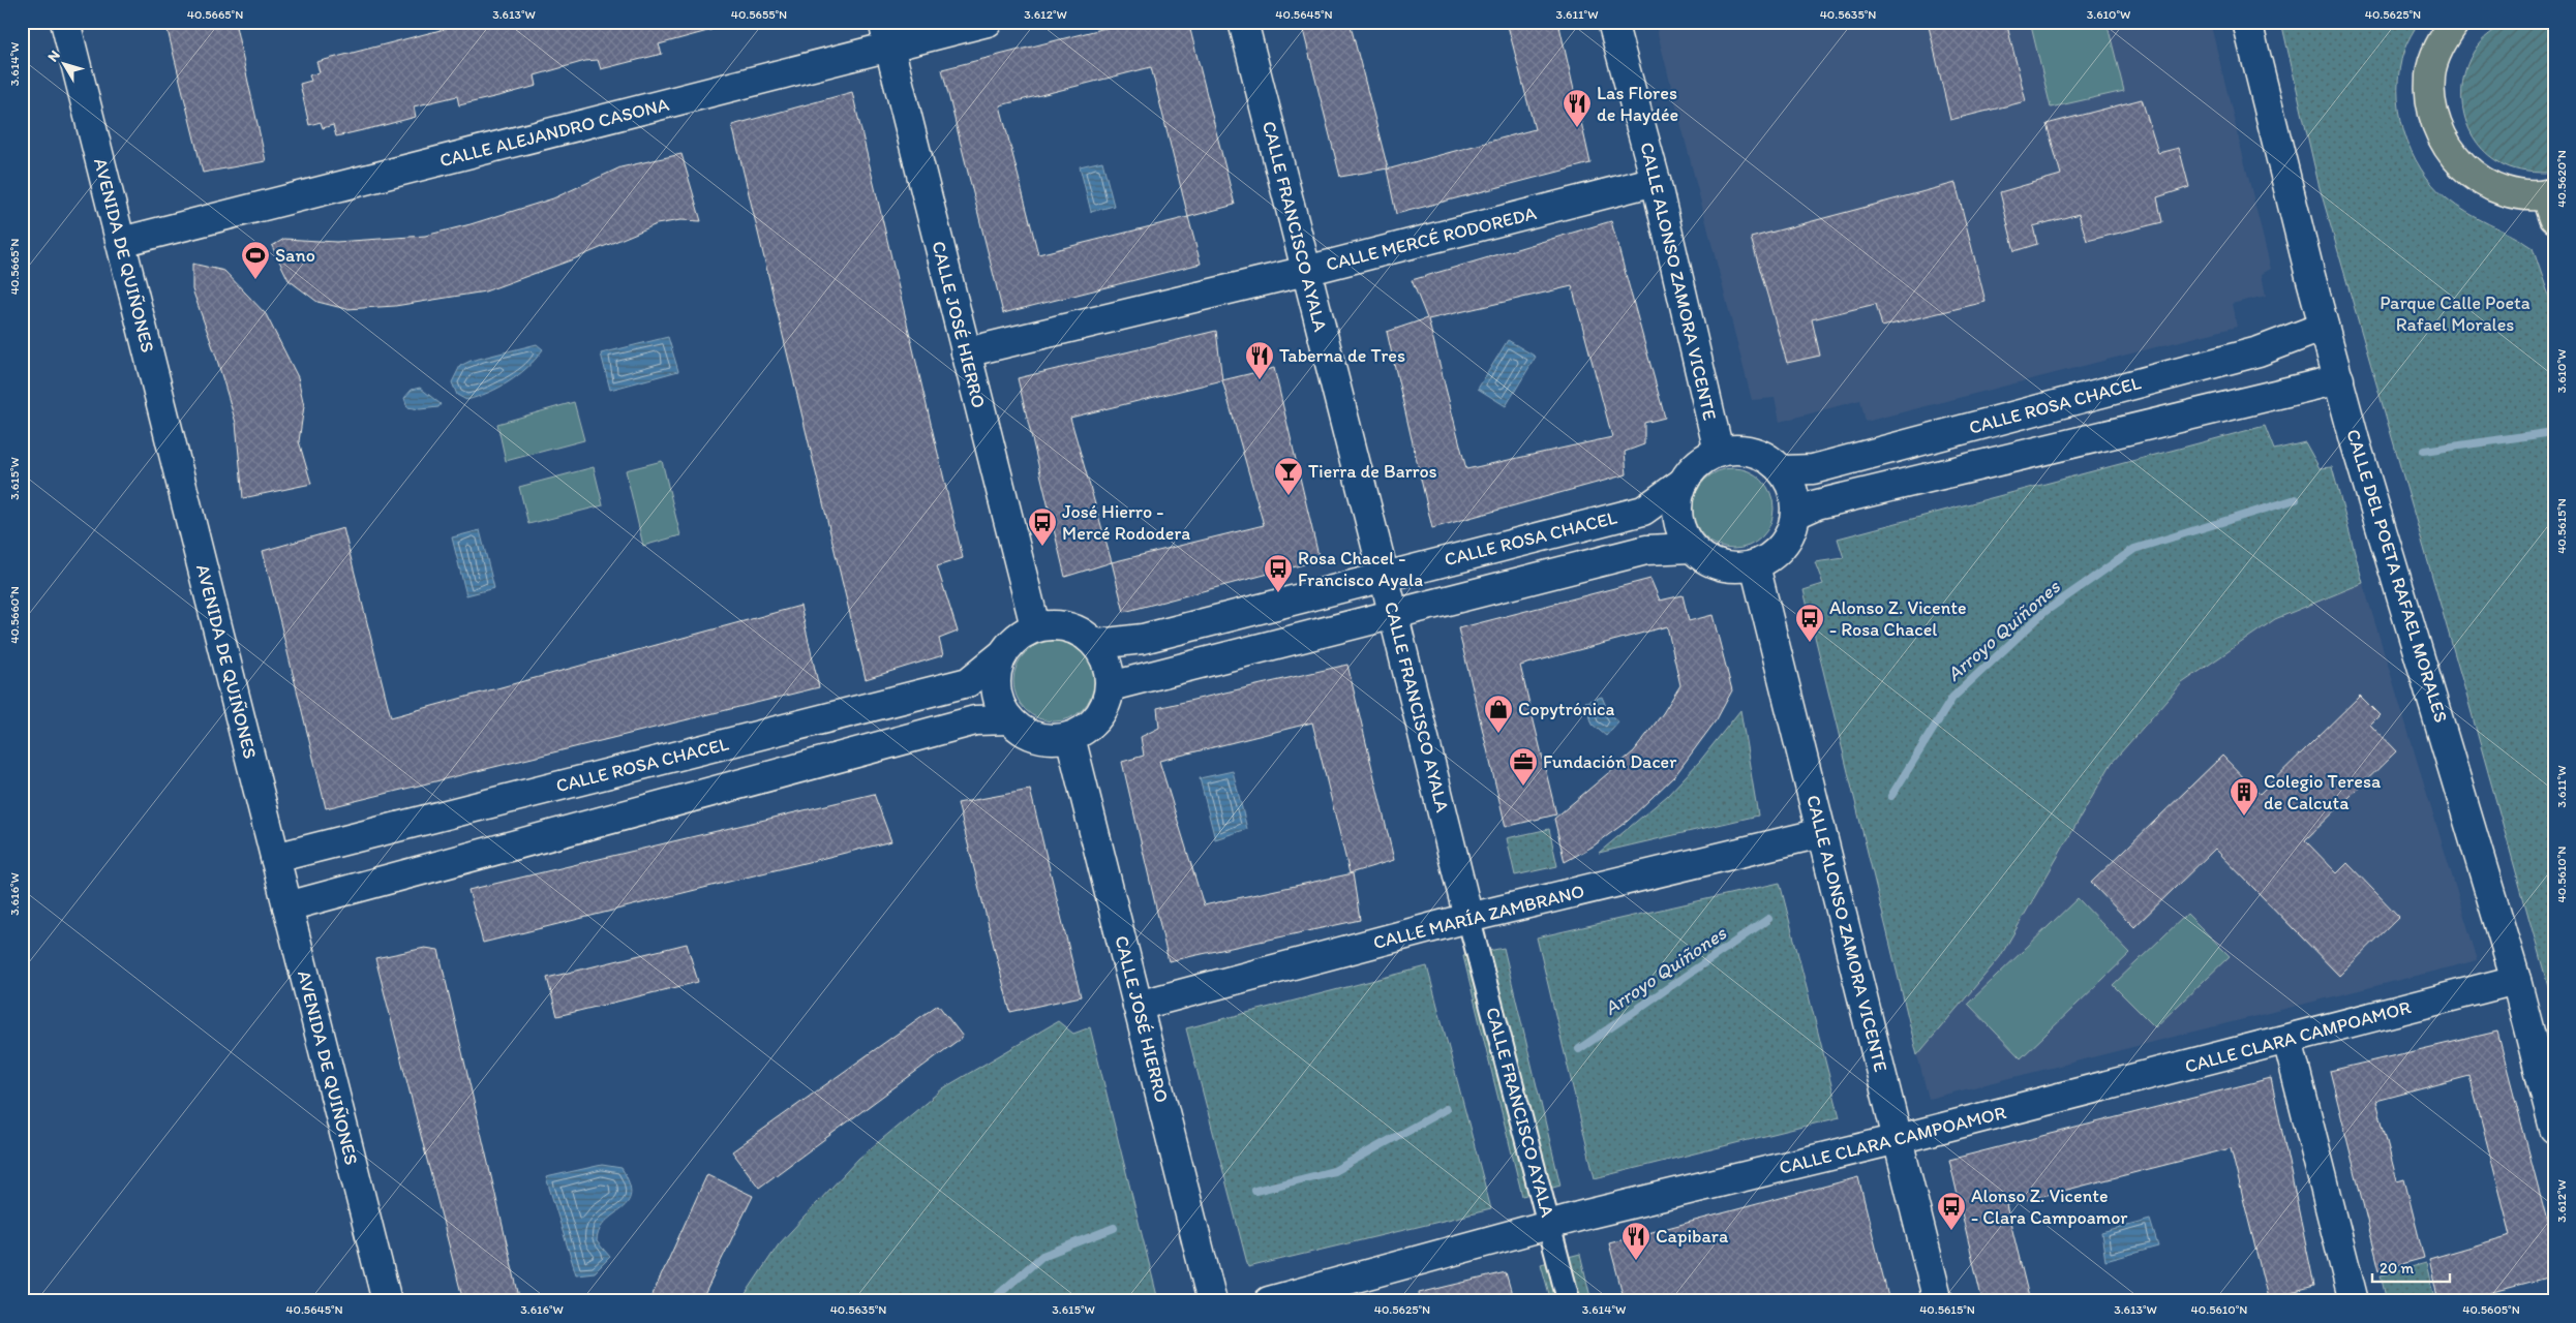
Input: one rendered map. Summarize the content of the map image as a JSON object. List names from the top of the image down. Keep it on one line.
{"streets":{"street":["CALLE ALEJANDRO CASONA","CALLE FRANCISCO AYALA","CALLE MERCÉ RODOREDA","AVENIDA DE QUIÑONES","CALLE ALONSO ZAMORA VICENTE","CALLE JOSÉ HIERRO","CALLE ROSA CHACEL","CALLE DEL POETA RAFAEL MORALES","CALLE MARÍA ZAMBRANO","CALLE CLARA CAMPOAMOR"]},"crossings":[["CALLE ALEJANDRO CASONA","AVENIDA DE QUIÑONES"],["CALLE ALEJANDRO CASONA","CALLE JOSÉ HIERRO"],["CALLE FRANCISCO AYALA","CALLE MERCÉ RODOREDA"],["CALLE FRANCISCO AYALA","CALLE ROSA CHACEL"],["CALLE FRANCISCO AYALA","CALLE MARÍA ZAMBRANO"],["CALLE FRANCISCO AYALA","CALLE CLARA CAMPOAMOR"],["CALLE MERCÉ RODOREDA","CALLE ALONSO ZAMORA VICENTE"],["CALLE MERCÉ RODOREDA","CALLE JOSÉ HIERRO"],["AVENIDA DE QUIÑONES","CALLE ROSA CHACEL"],["CALLE ALONSO ZAMORA VICENTE","CALLE ROSA CHACEL"],["CALLE ALONSO ZAMORA VICENTE","CALLE MARÍA ZAMBRANO"],["CALLE ALONSO ZAMORA VICENTE","CALLE CLARA CAMPOAMOR"],["CALLE JOSÉ HIERRO","CALLE ROSA CHACEL"],["CALLE JOSÉ HIERRO","CALLE MARÍA ZAMBRANO"],["CALLE ROSA CHACEL","CALLE DEL POETA RAFAEL MORALES"],["CALLE DEL POETA RAFAEL MORALES","CALLE CLARA CAMPOAMOR"]],"water":["Arroyo Quiñones"],"parks":["Parque Calle Poeta Rafael Morales"],"places":{"restaurant":["Las Flores de Haydée","Taberna de Tres","Capibara"],"sports":["Sano"],"bar":["Tierra de Barros"],"bus stop":["José Hierro - Mercé Rododera","Rosa Chacel - Francisco Ayala","Alonso Z. Vicente - Rosa Chacel","Alonso Z. Vicente - Clara Campoamor"],"shop":["Copytrónica"],"office":["Fundación Dacer"],"building":["Colegio Teresa de Calcuta"]},"scale_bar":"20 m","north":"top left","coordinates":["40.5665°N","3.613°W","40.5655°N","3.612°W","40.5645°N","3.611°W","40.5635°N","3.610°W","40.5625°N","3.614°W","40.5620°N","3.615°W","40.5615°N","40.5660°N","40.5610°N","3.616°W","40.5605°N"]}
